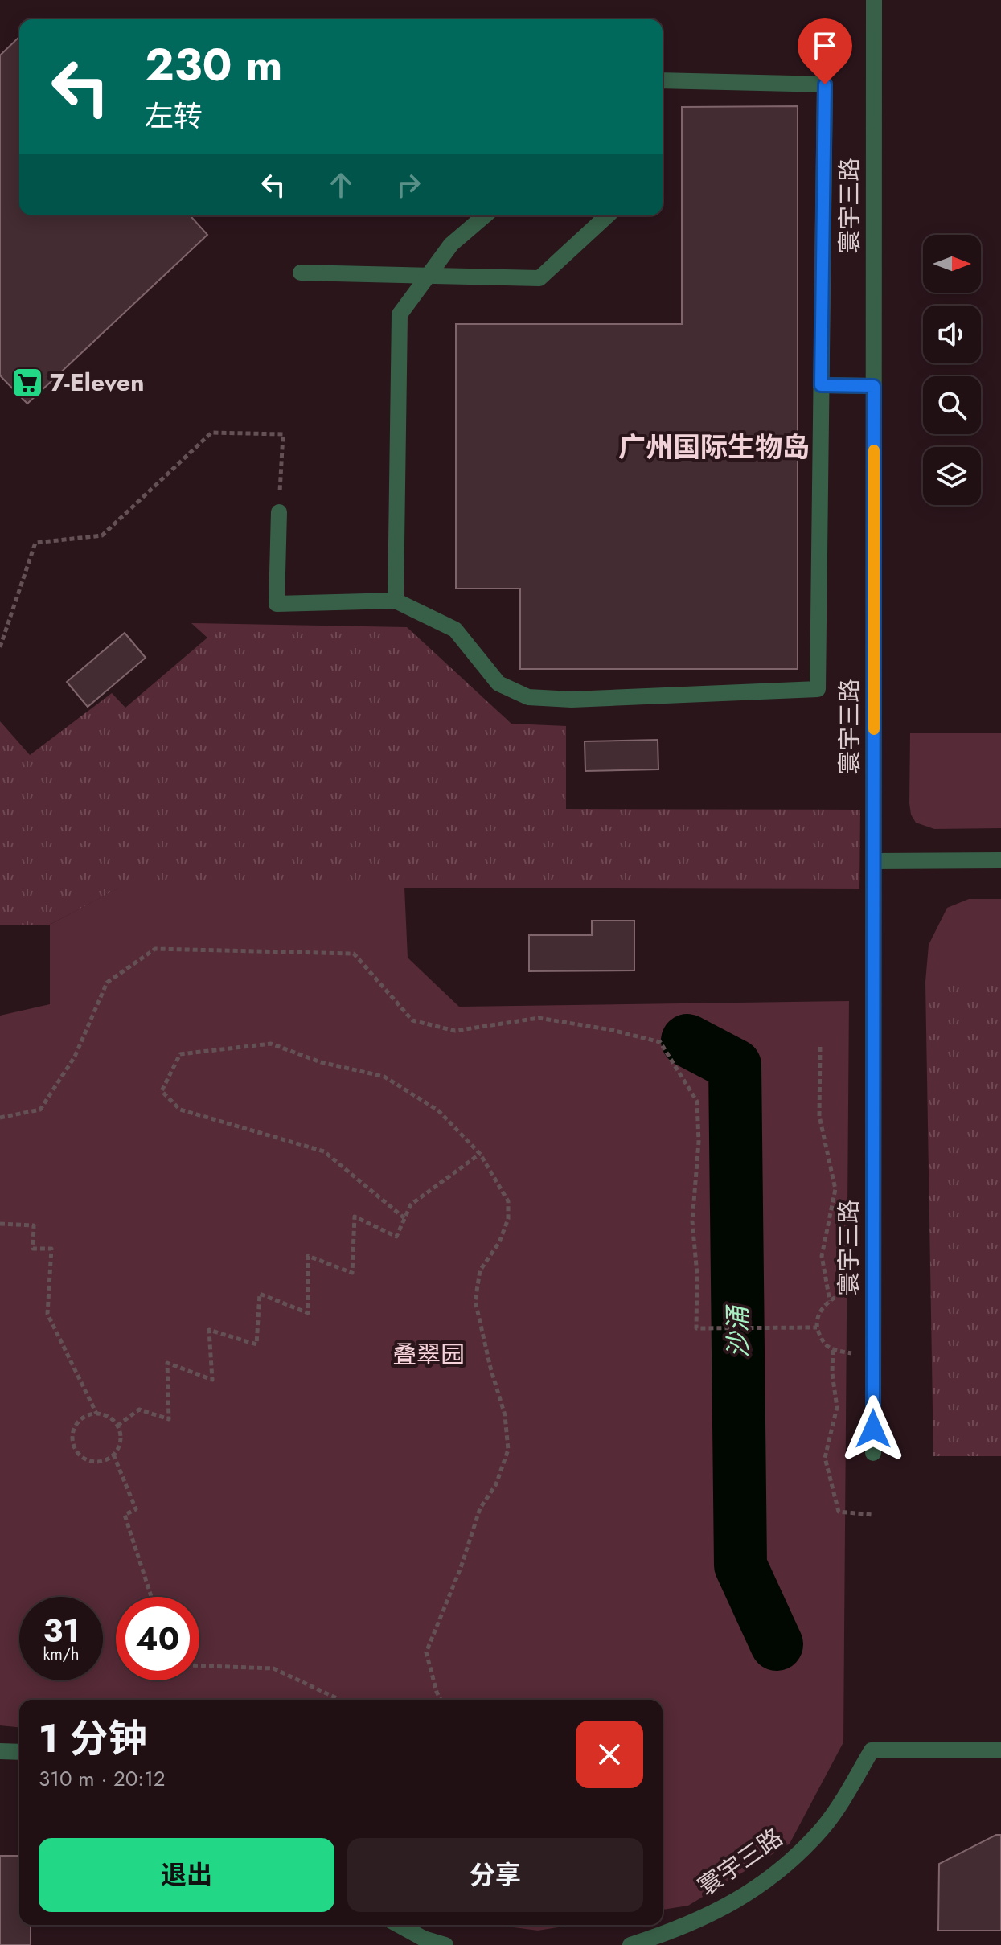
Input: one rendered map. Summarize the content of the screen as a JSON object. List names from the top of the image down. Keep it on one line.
{"streets":{"street":["寰宇三路"]},"districts":["广州国际生物岛"],"water":["沙涌"],"parks":["叠翠园"],"places":{"supermarket":["7-Eleven"]},"north":"right","page":{"turn":["230 m","左转"],"speed":"31 km/h","limit":"40","heading":["1 分钟","310 m · 20:12"],"buttons":["退出","分享"]}}
